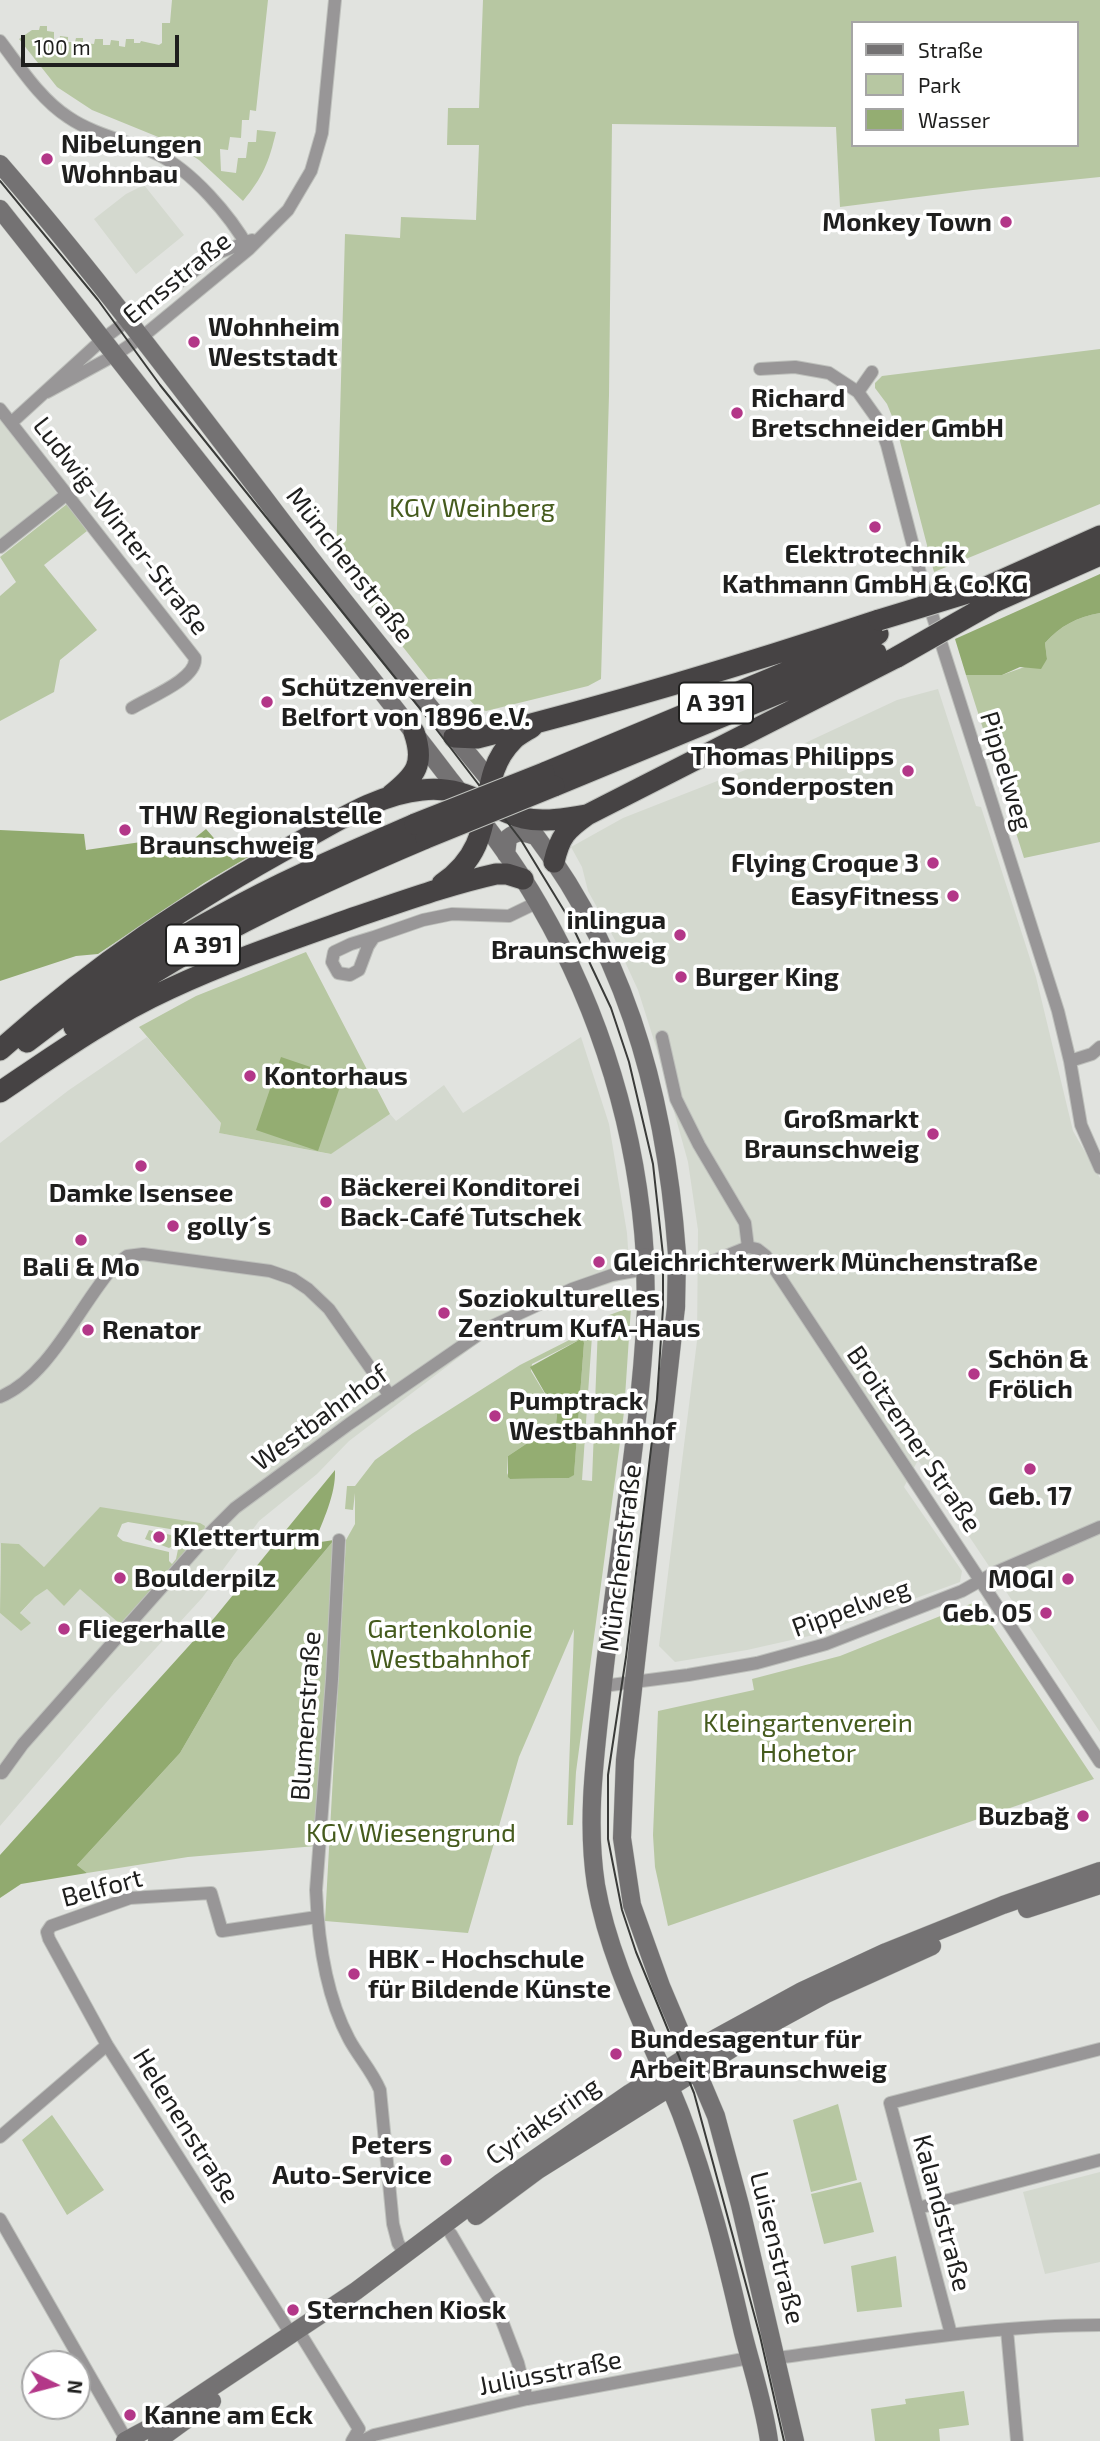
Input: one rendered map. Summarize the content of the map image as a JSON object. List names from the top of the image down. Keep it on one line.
{"streets":{"highway":["A 391"],"main road":["Münchenstraße","Cyriaksring","Luisenstraße"],"street":["Emsstraße","Ludwig-Winter-Straße","Pippelweg","Westbahnhof","Broitzemer Straße","Blumenstraße","Belfort","Helenenstraße","Kalandstraße","Juliusstraße"]},"crossings":[["Emsstraße","Ludwig-Winter-Straße"],["Emsstraße","Münchenstraße"],["Ludwig-Winter-Straße","Münchenstraße"],["Münchenstraße","Pippelweg"],["Münchenstraße","Cyriaksring"],["Münchenstraße","Luisenstraße"],["Pippelweg","Broitzemer Straße"],["Westbahnhof","Broitzemer Straße"],["Blumenstraße","Belfort"],["Blumenstraße","Cyriaksring"],["Belfort","Helenenstraße"],["Cyriaksring","Helenenstraße"],["Cyriaksring","Luisenstraße"],["Luisenstraße","Juliusstraße"]],"parks":["KGV Weinberg","Gartenkolonie Westbahnhof","Kleingartenverein Hohetor","KGV Wiesengrund"],"places":["Nibelungen Wohnbau","Monkey Town","Wohnheim Weststadt","Richard Bretschneider GmbH","Elektrotechnik Kathmann GmbH & Co.KG","Schützenverein Belfort von 1896 e.V.","Thomas Philipps Sonderposten","THW Regionalstelle Braunschweig","Flying Croque 3","EasyFitness","inlingua Braunschweig","Burger King","Kontorhaus","Großmarkt Braunschweig","Damke Isensee","Bäckerei Konditorei Back-Café Tutschek","golly´s","Bali & Mo","Gleichrichterwerk Münchenstraße","Soziokulturelles Zentrum KufA-Haus","Renator","Schön & Frölich","Pumptrack Westbahnhof","Geb. 17","Kletterturm","Boulderpilz","MOGI","Geb. 05","Fliegerhalle","Buzbağ","HBK - Hochschule für Bildende Künste","Bundesagentur für Arbeit Braunschweig","Peters Auto-Service","Sternchen Kiosk","Kanne am Eck"],"legend":["Straße","Park","Wasser"],"scale_bar":"100 m","north":"right"}
